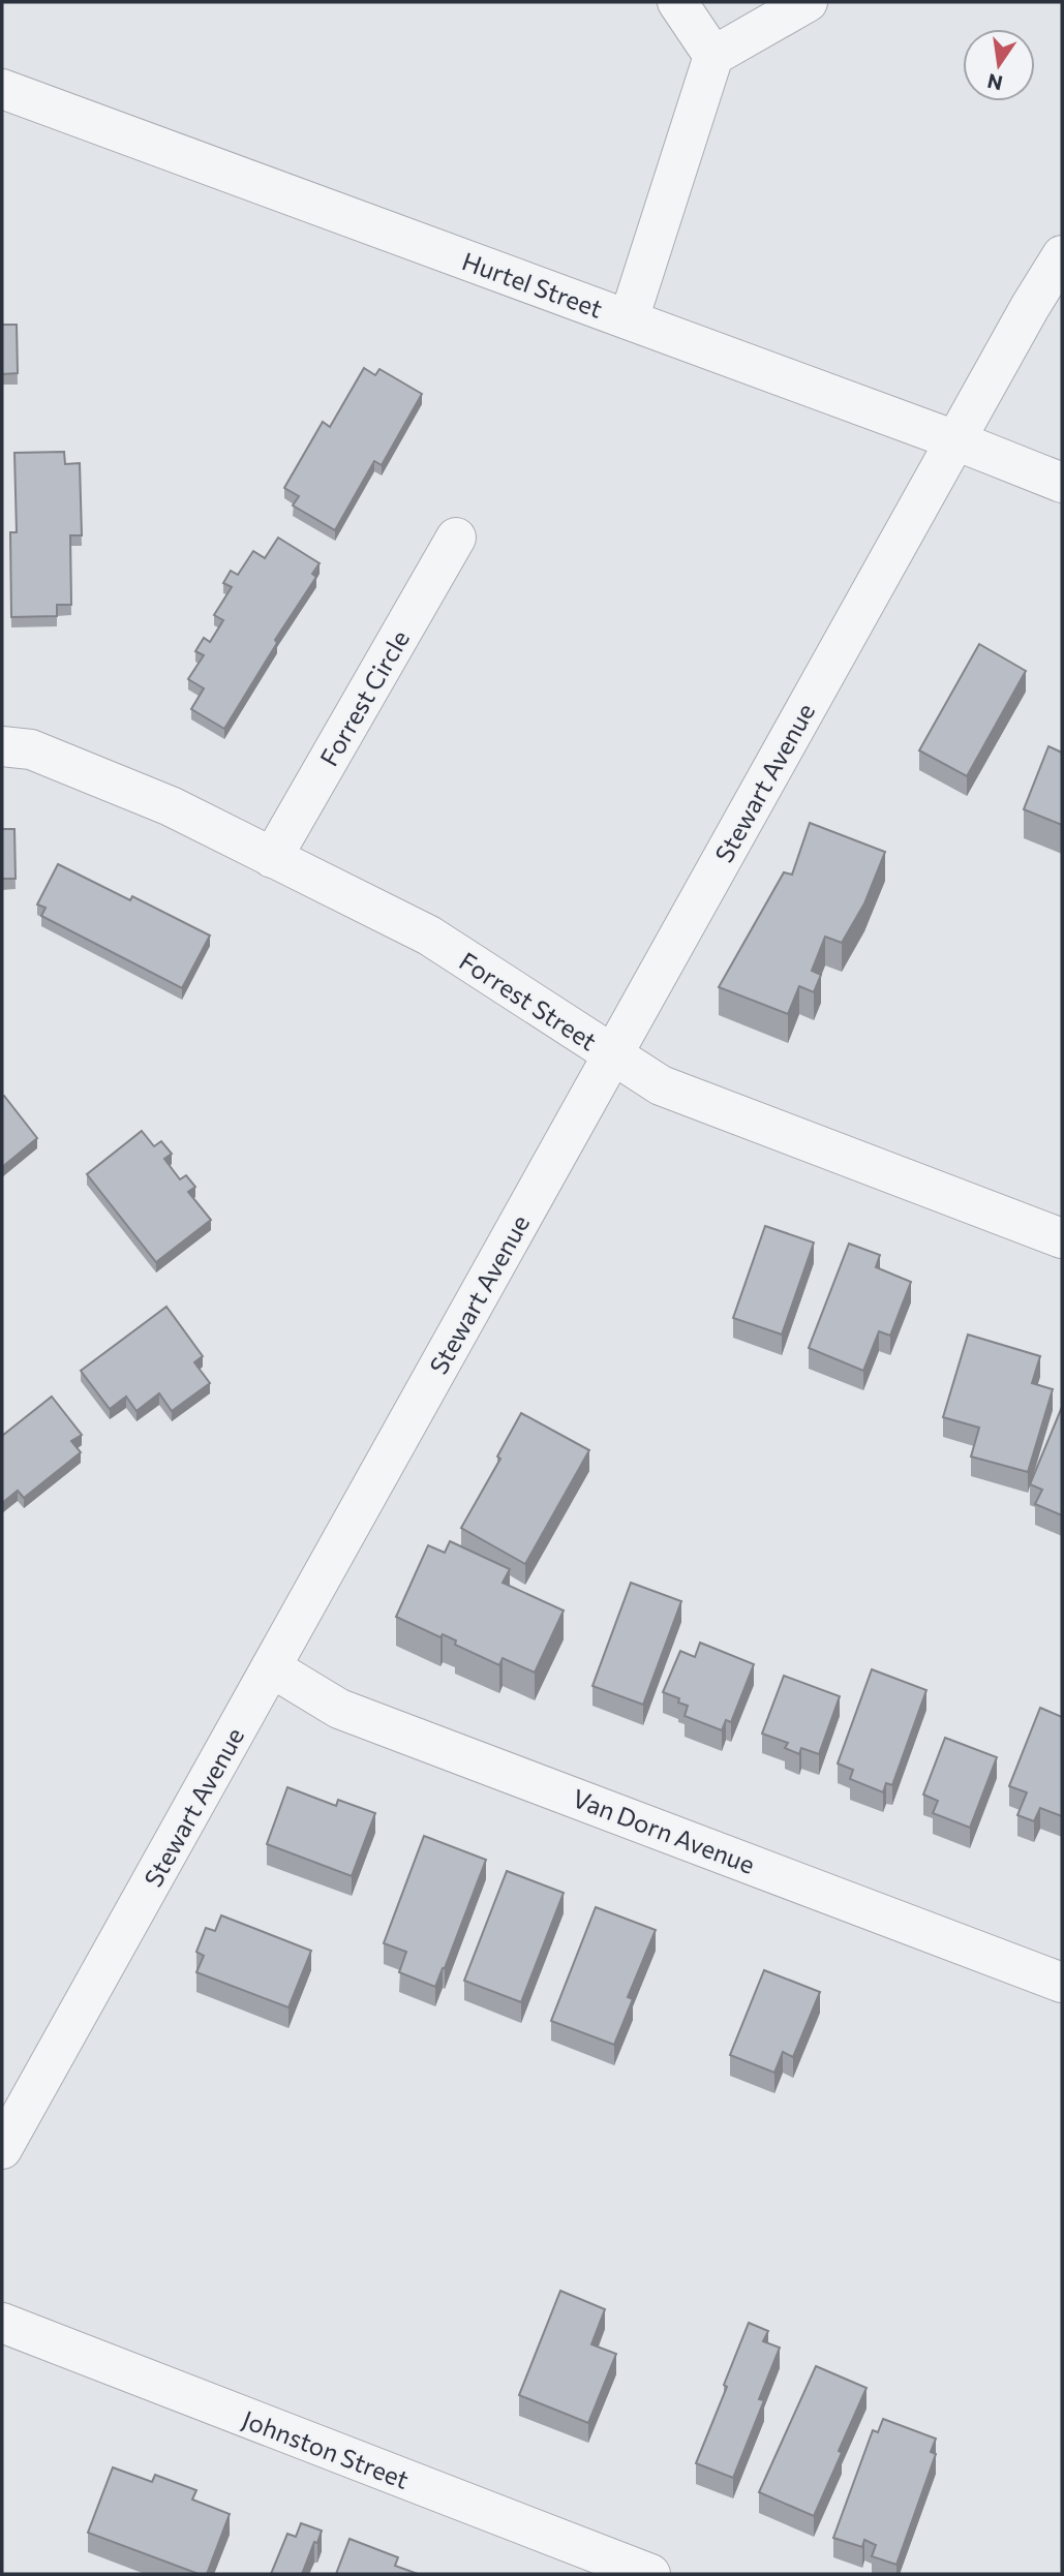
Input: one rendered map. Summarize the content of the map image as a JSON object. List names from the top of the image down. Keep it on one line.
{"streets":{"street":["Hurtel Street","Forrest Circle","Stewart Avenue","Forrest Street","Van Dorn Avenue","Johnston Street"]},"crossings":[["Hurtel Street","Stewart Avenue"],["Forrest Circle","Forrest Street"],["Stewart Avenue","Forrest Street"],["Stewart Avenue","Van Dorn Avenue"]],"north":"bottom"}
